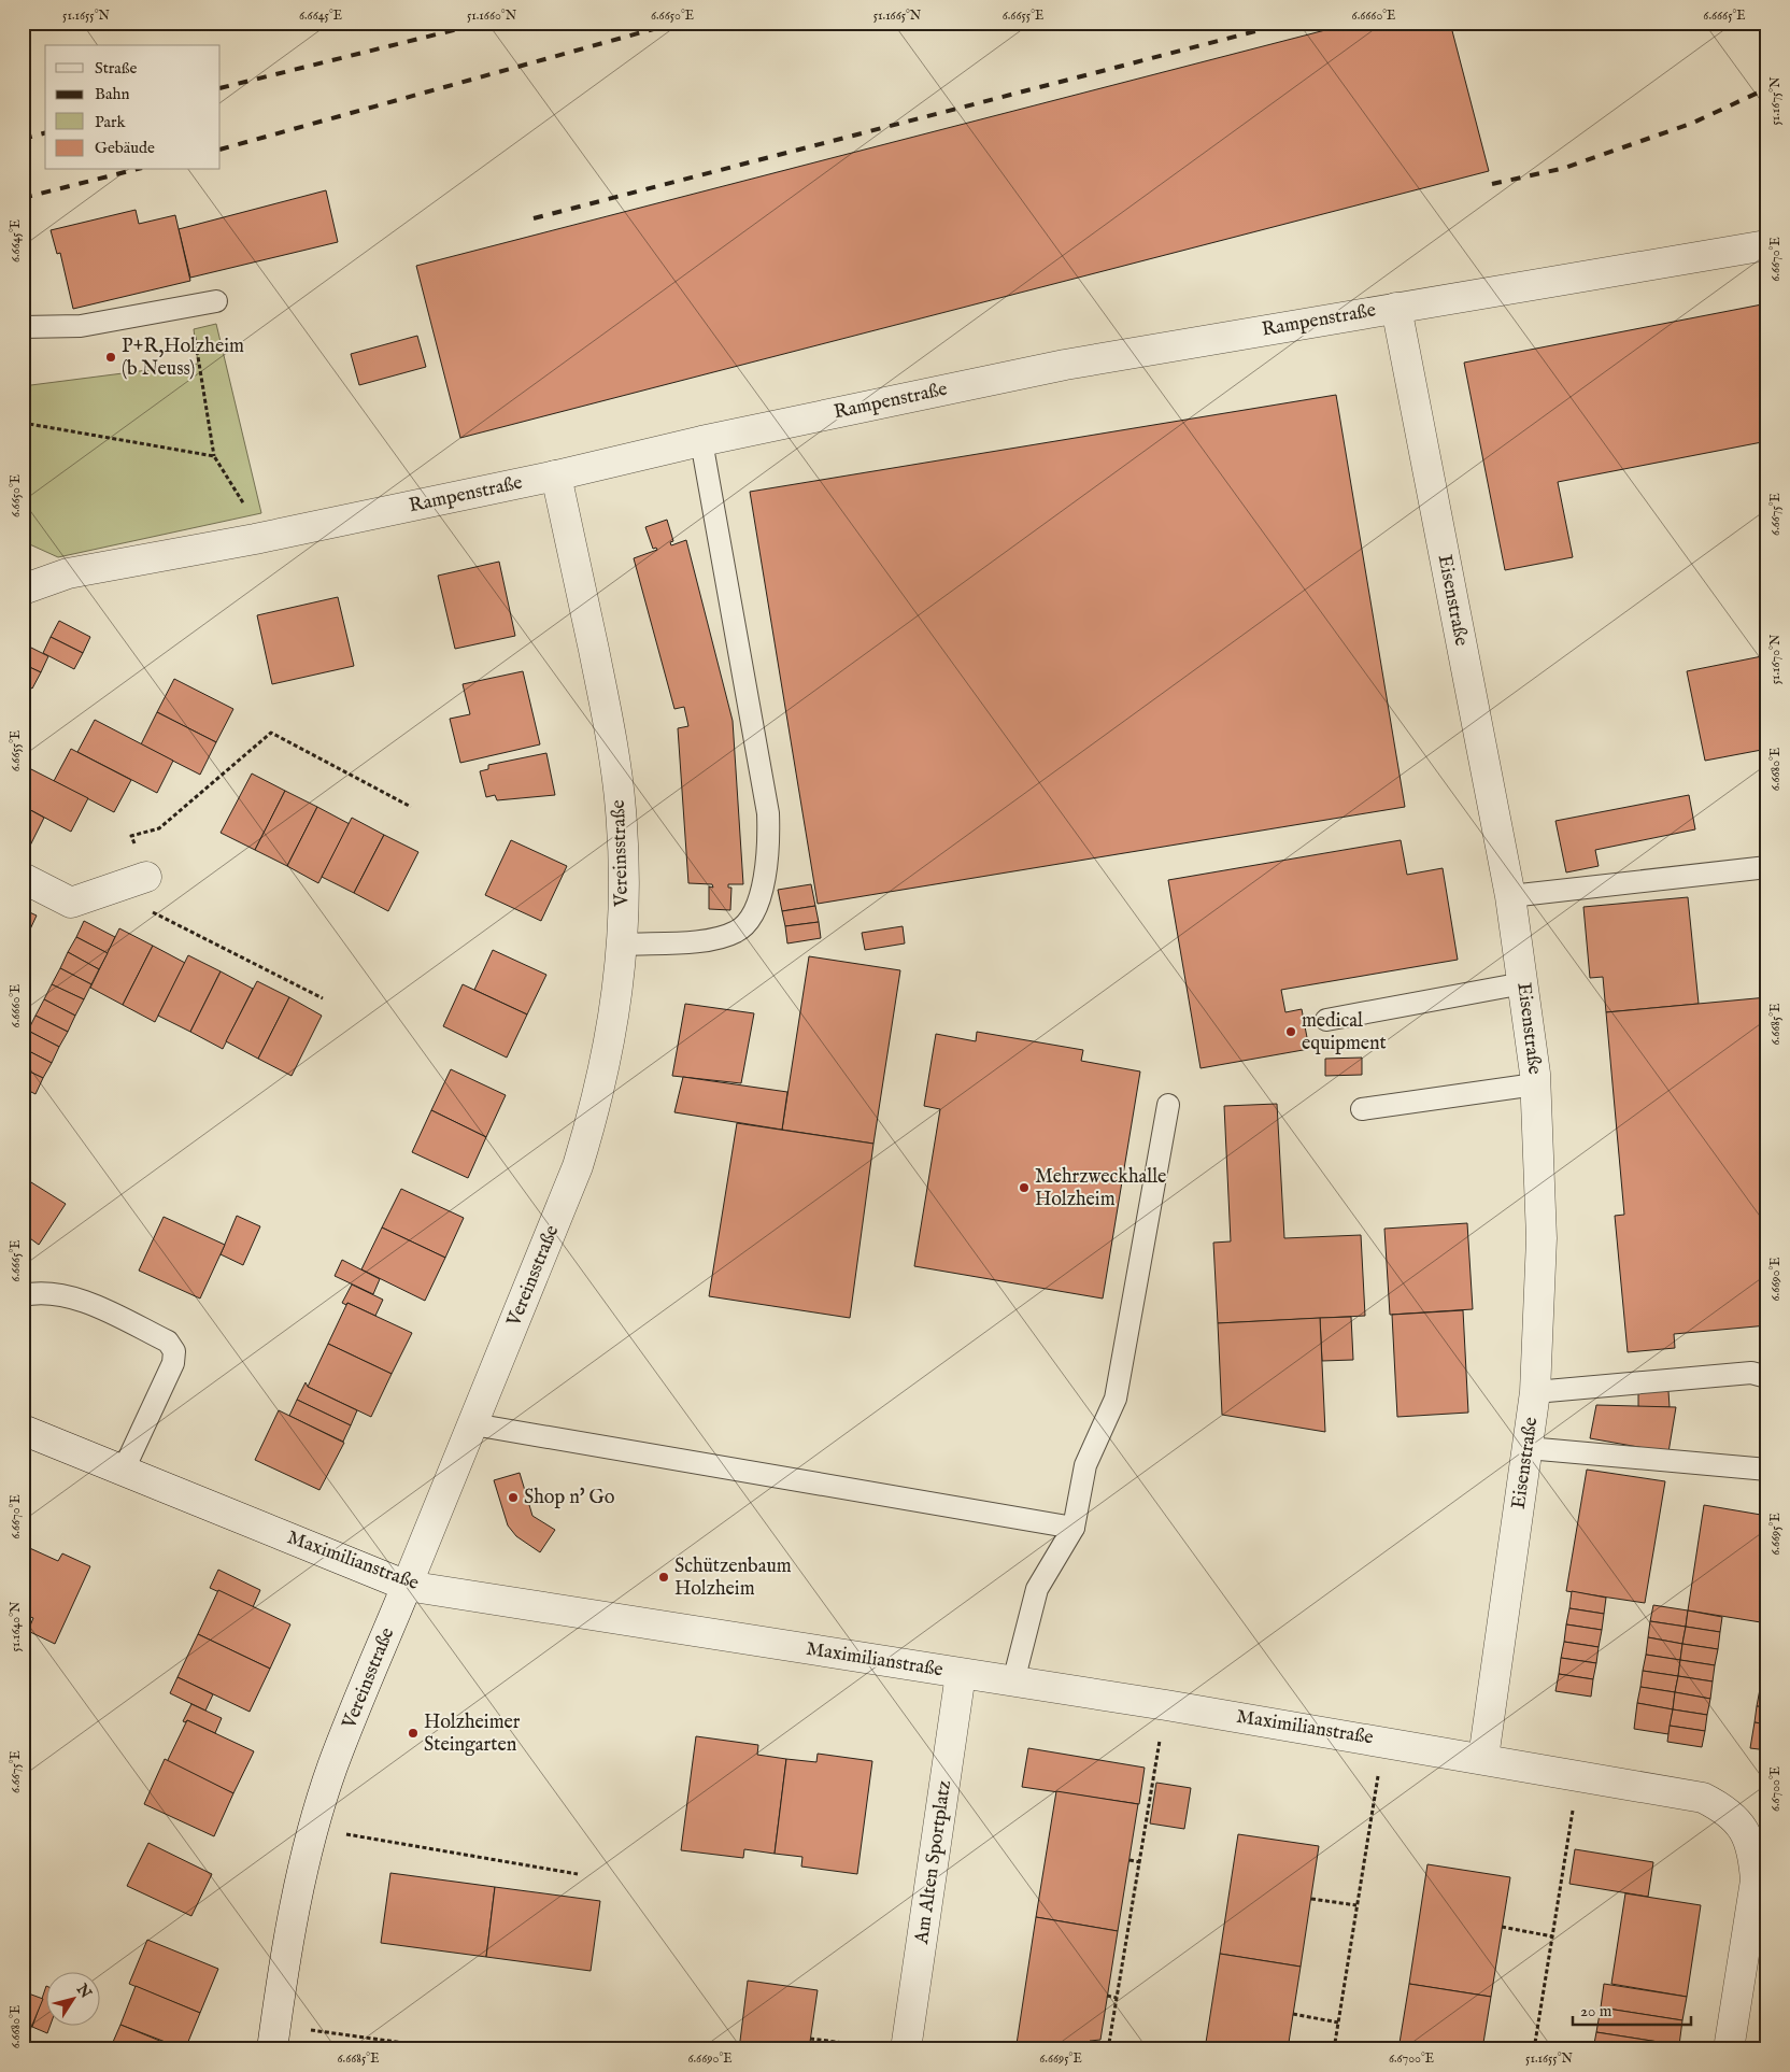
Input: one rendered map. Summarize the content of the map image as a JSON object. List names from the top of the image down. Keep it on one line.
{"streets":{"street":["Rampenstraße","Eisenstraße","Vereinsstraße","Maximilianstraße","Am Alten Sportplatz"]},"crossings":[["Rampenstraße","Eisenstraße"],["Rampenstraße","Vereinsstraße"],["Eisenstraße","Maximilianstraße"],["Vereinsstraße","Maximilianstraße"],["Maximilianstraße","Am Alten Sportplatz"]],"places":["P+R,Holzheim (b Neuss)","medical equipment","Mehrzweckhalle Holzheim","Shop n' Go","Schützenbaum Holzheim","Holzheimer Steingarten"],"legend":["Straße","Bahn","Park","Gebäude"],"scale_bar":"20 m","north":"top right","coordinates":["51.1655°N","6.6645°E","51.1660°N","6.6650°E","51.1665°N","6.6655°E","6.6660°E","6.6665°E","51.1675°N","6.6670°E","6.6675°E","51.1670°N","6.6680°E","6.6685°E","6.6690°E","6.6695°E","51.1640°N","6.6700°E"]}
